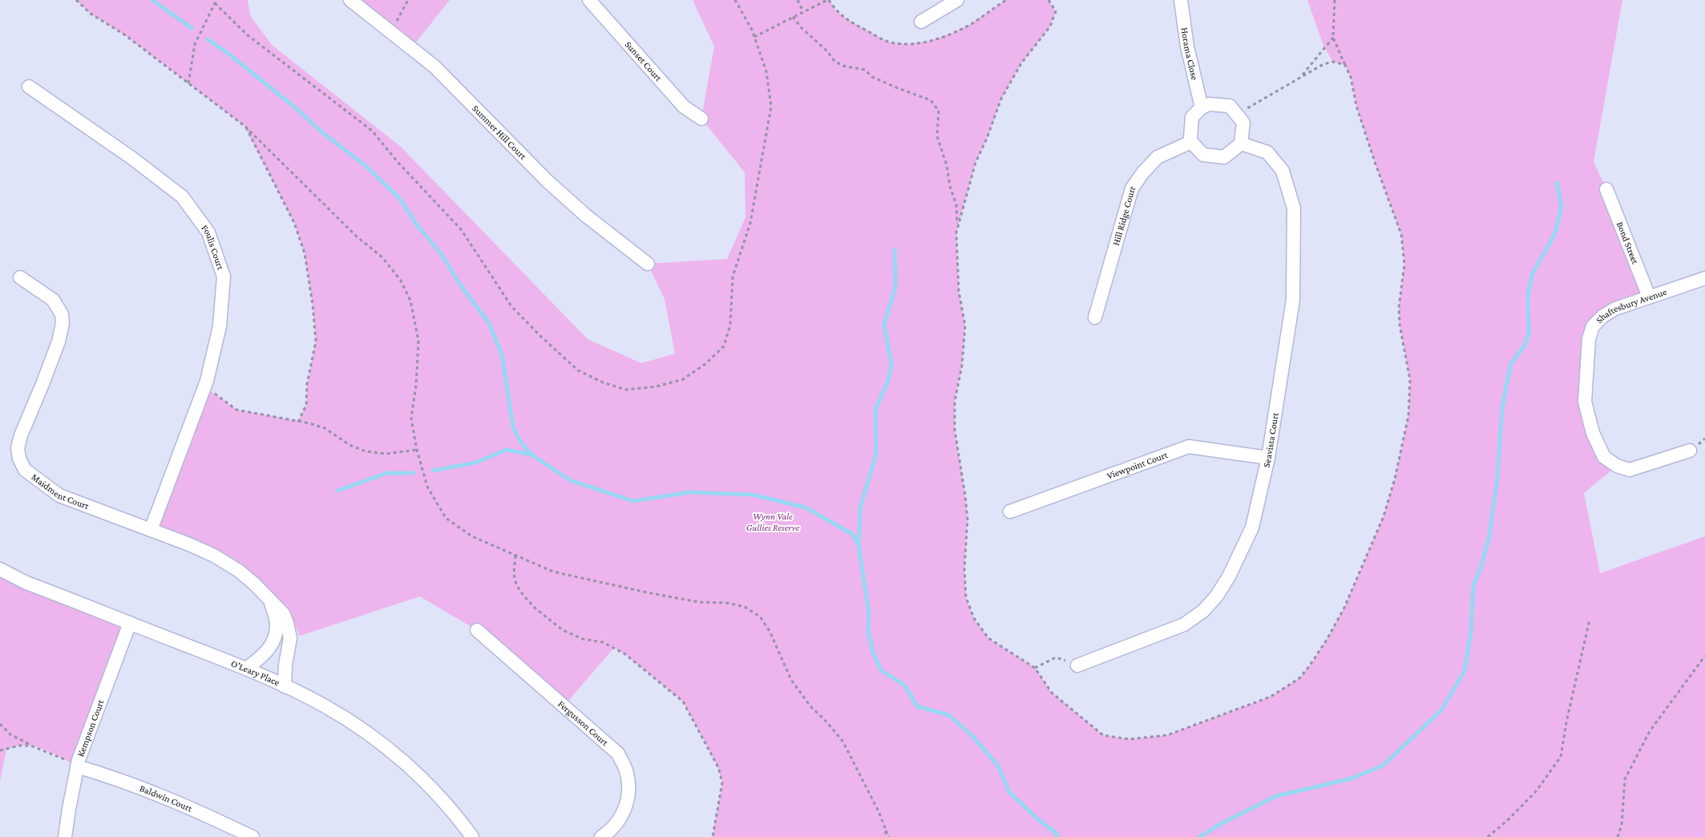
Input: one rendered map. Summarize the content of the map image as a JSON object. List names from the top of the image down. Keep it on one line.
{"streets":{"street":["Horama Close","Sunset Court","Summer Hill Court","Hill Ridge Court","Bond Street","Foulis Court","Shaftesbury Avenue","Seavista Court","Viewpoint Court","Maidment Court","O'Leary Place","Fergusson Court","Kempson Court","Baldwin Court"]},"crossings":[["Horama Close","Hill Ridge Court"],["Horama Close","Seavista Court"],["Hill Ridge Court","Seavista Court"],["Bond Street","Shaftesbury Avenue"],["Foulis Court","Maidment Court"],["Seavista Court","Viewpoint Court"],["Maidment Court","O'Leary Place"],["O'Leary Place","Kempson Court"],["Kempson Court","Baldwin Court"]],"parks":["Wynn Vale Gullies Reserve"]}
